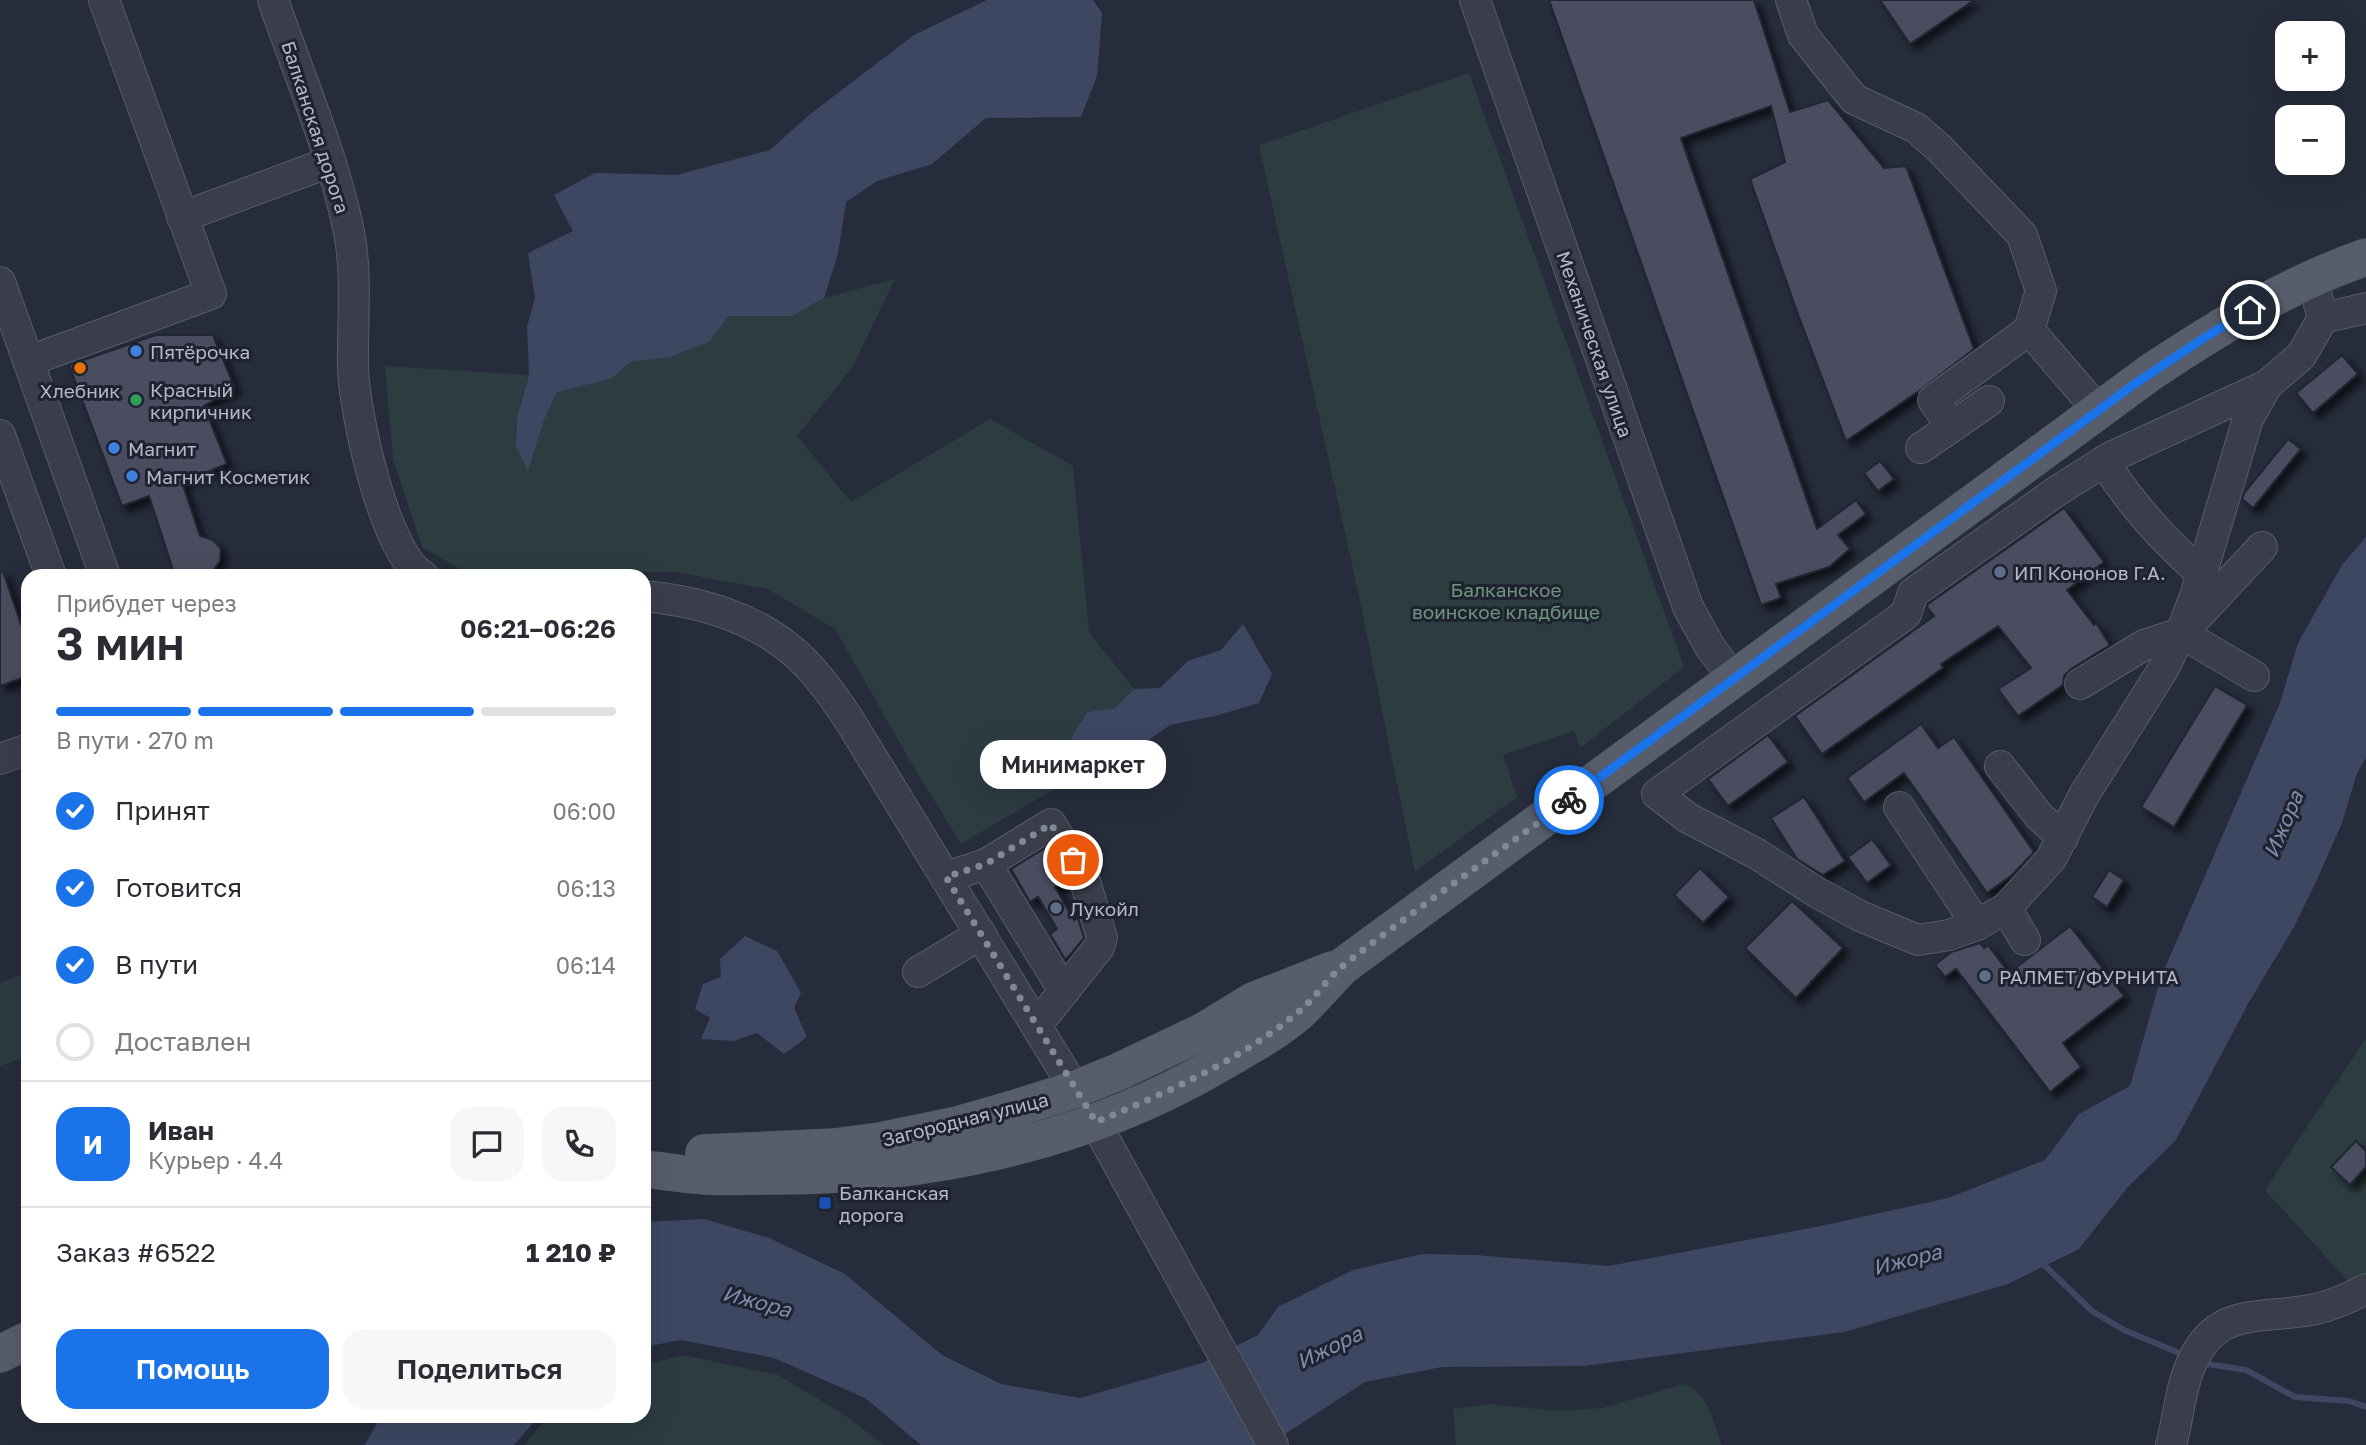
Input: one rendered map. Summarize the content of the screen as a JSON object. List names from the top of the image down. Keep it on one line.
{"streets":{"main road":["Загородная улица"],"street":["Балканская дорога","Механическая улица"]},"crossings":[["Механическая улица","Загородная улица"]],"water":["Ижора"],"parks":["Балканское воинское кладбище"],"places":{"other":["Пятёрочка","Хлебник","Красный кирпичник","Магнит","Магнит Косметик","ИП Кононов Г.А.","Минимаркет","Лукойл","РАЛМЕТ/ФУРНИТА"],"transit":["Балканская дорога"]},"page":{"map_buttons":["+","−"],"heading":["3 мин","Прибудет через","06:21–06:26"],"panel":["Иван","Курьер · 4.4","Заказ #6522","1 210 ₽"],"bar":"В пути · 270 m","bubble":"Минимаркет","list":[["Принят","06:00"],["Готовится","06:13"],["В пути","06:14"],"Доставлен"],"round":"И","buttons":["Помощь","Поделиться"]}}
